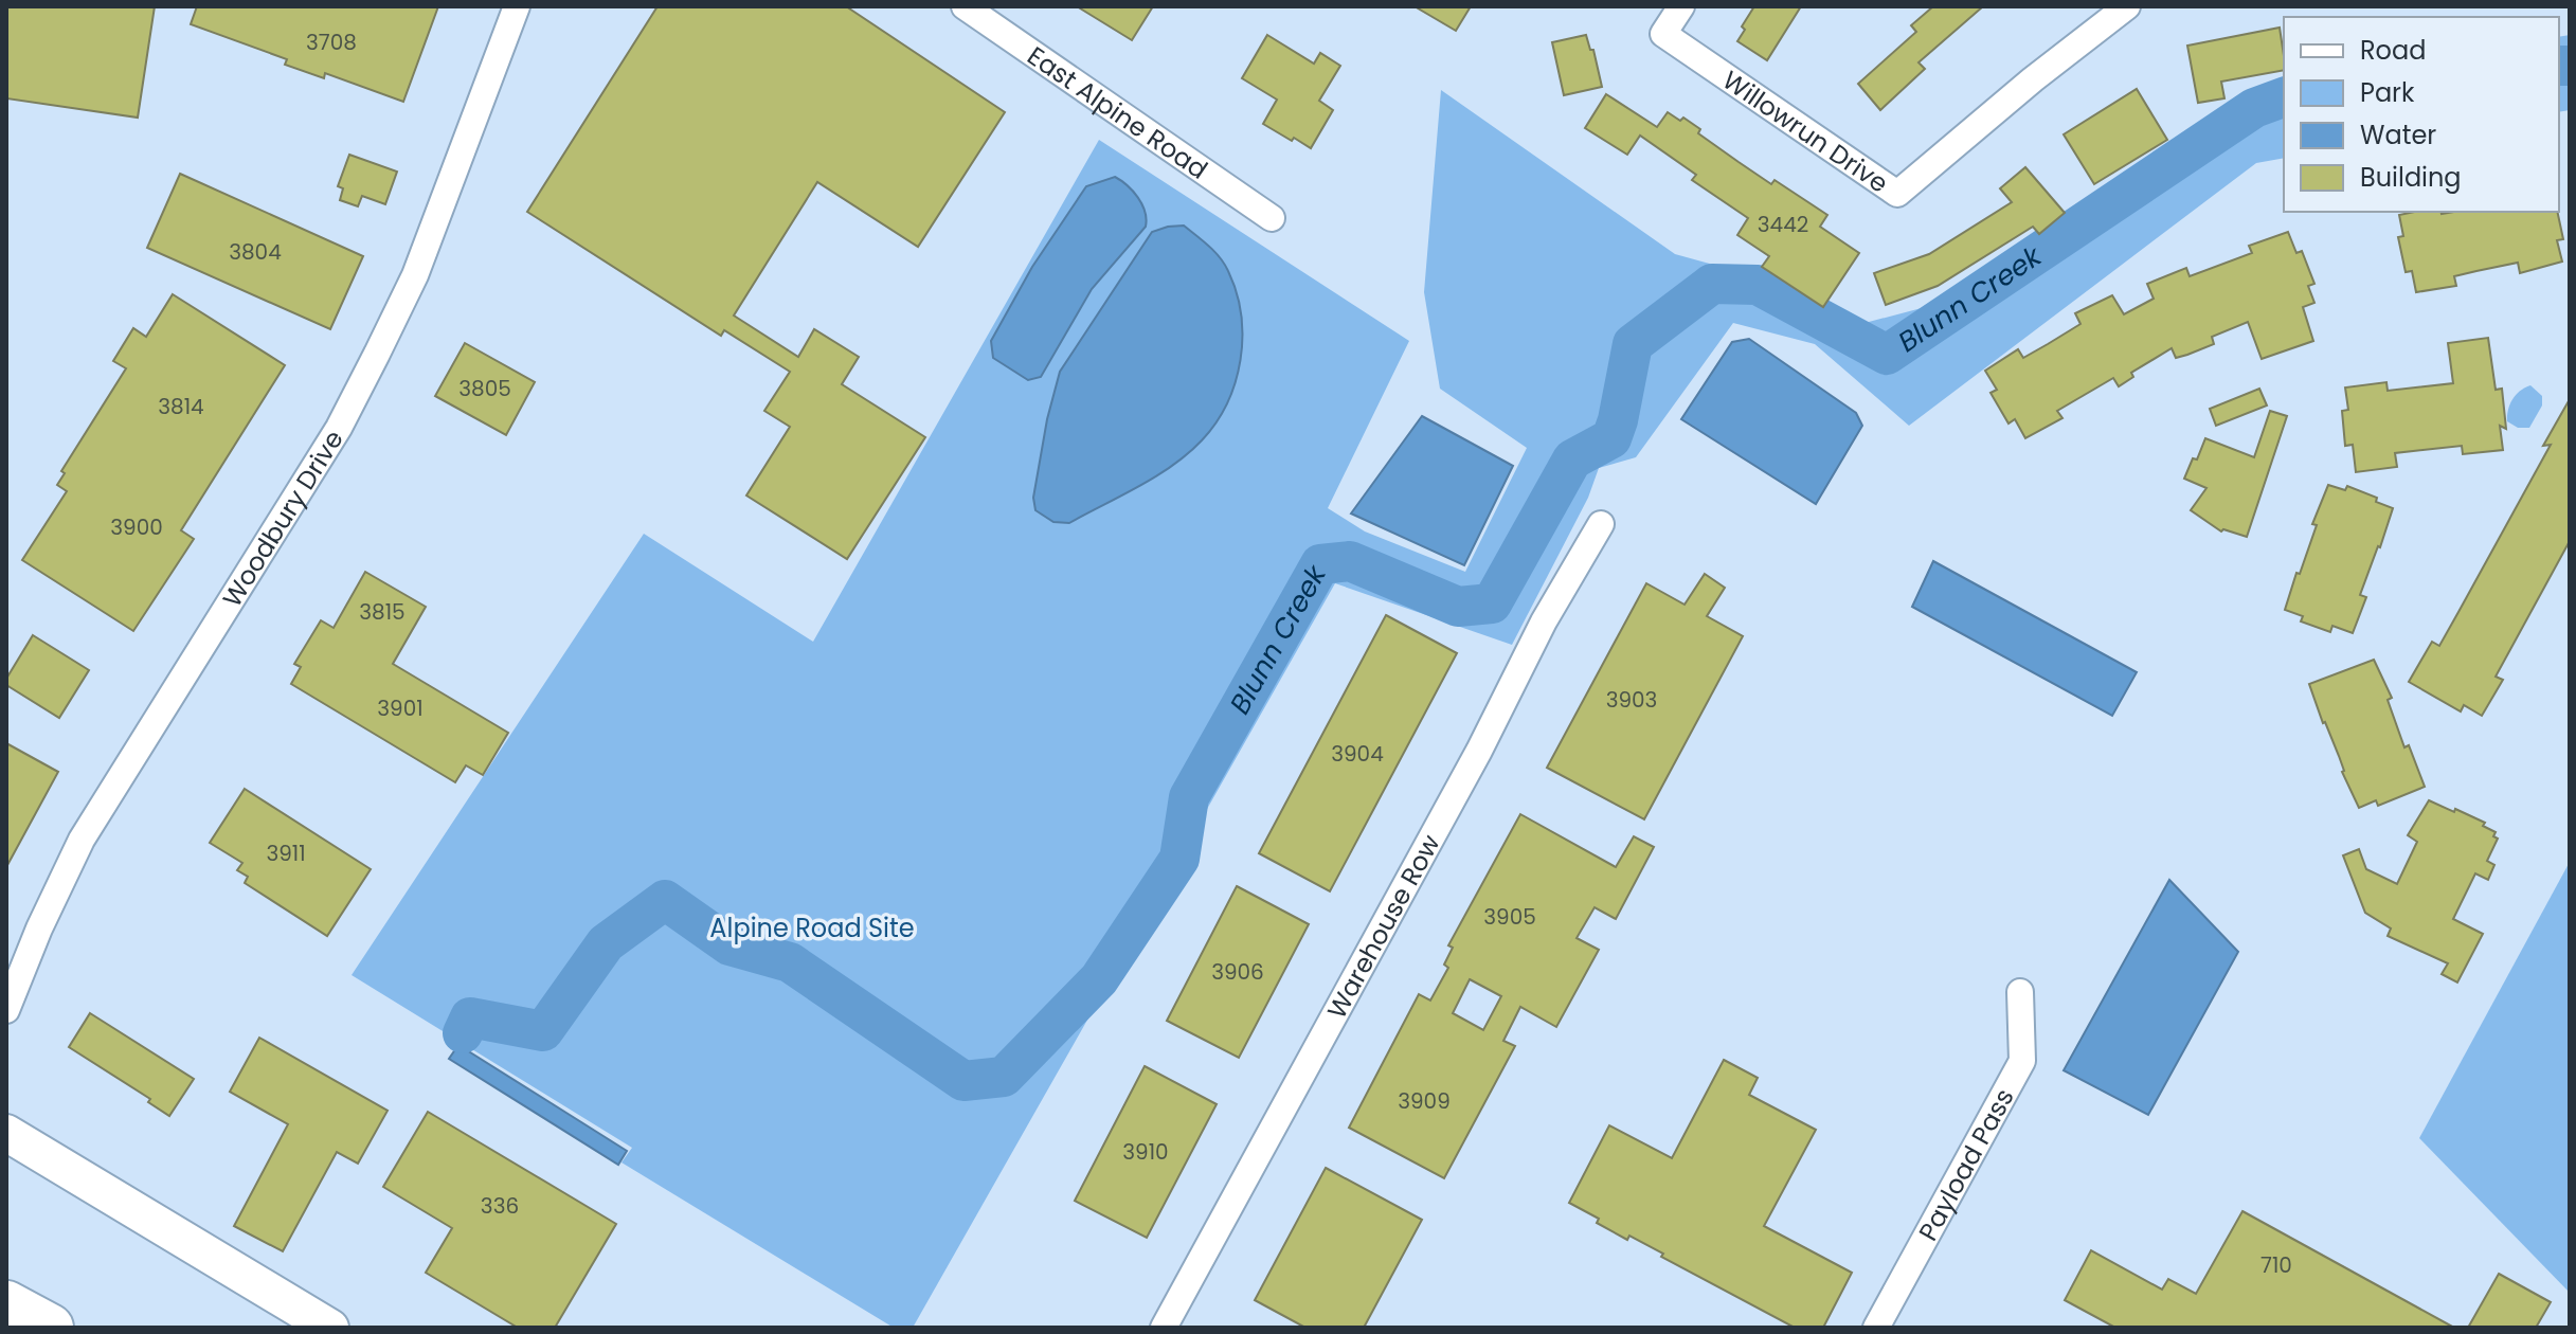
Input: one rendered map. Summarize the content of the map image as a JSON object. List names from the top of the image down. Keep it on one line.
{"streets":{"street":["East Alpine Road","Willowrun Drive","Woodbury Drive","Warehouse Row","Payload Pass"]},"water":["Blunn Creek"],"parks":["Alpine Road Site"],"house_numbers":["3708","3442","3804","3805","3814","3900","3815","3903","3901","3904","3911","3905","3906","3909","3910","336","710"],"legend":["Road","Park","Water","Building"]}
